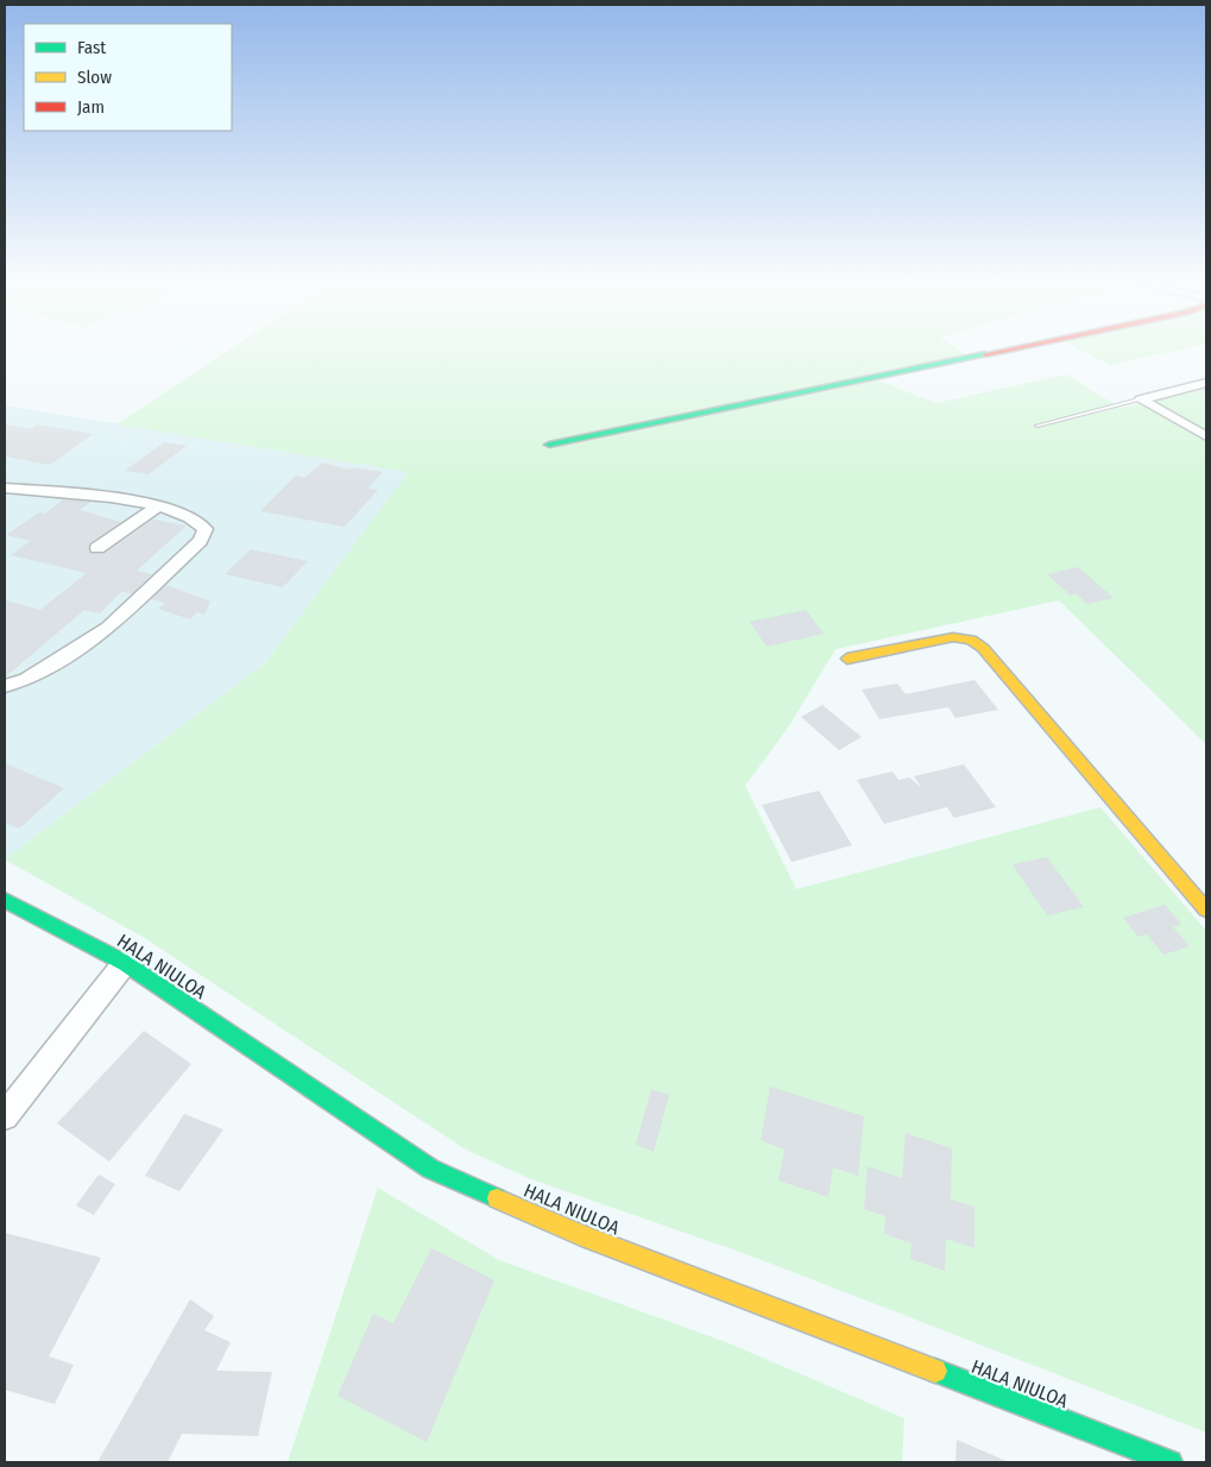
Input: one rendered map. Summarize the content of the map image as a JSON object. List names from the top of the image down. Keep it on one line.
{"streets":{"street":["HALA NIULOA"]},"legend":["Fast","Slow","Jam"]}
